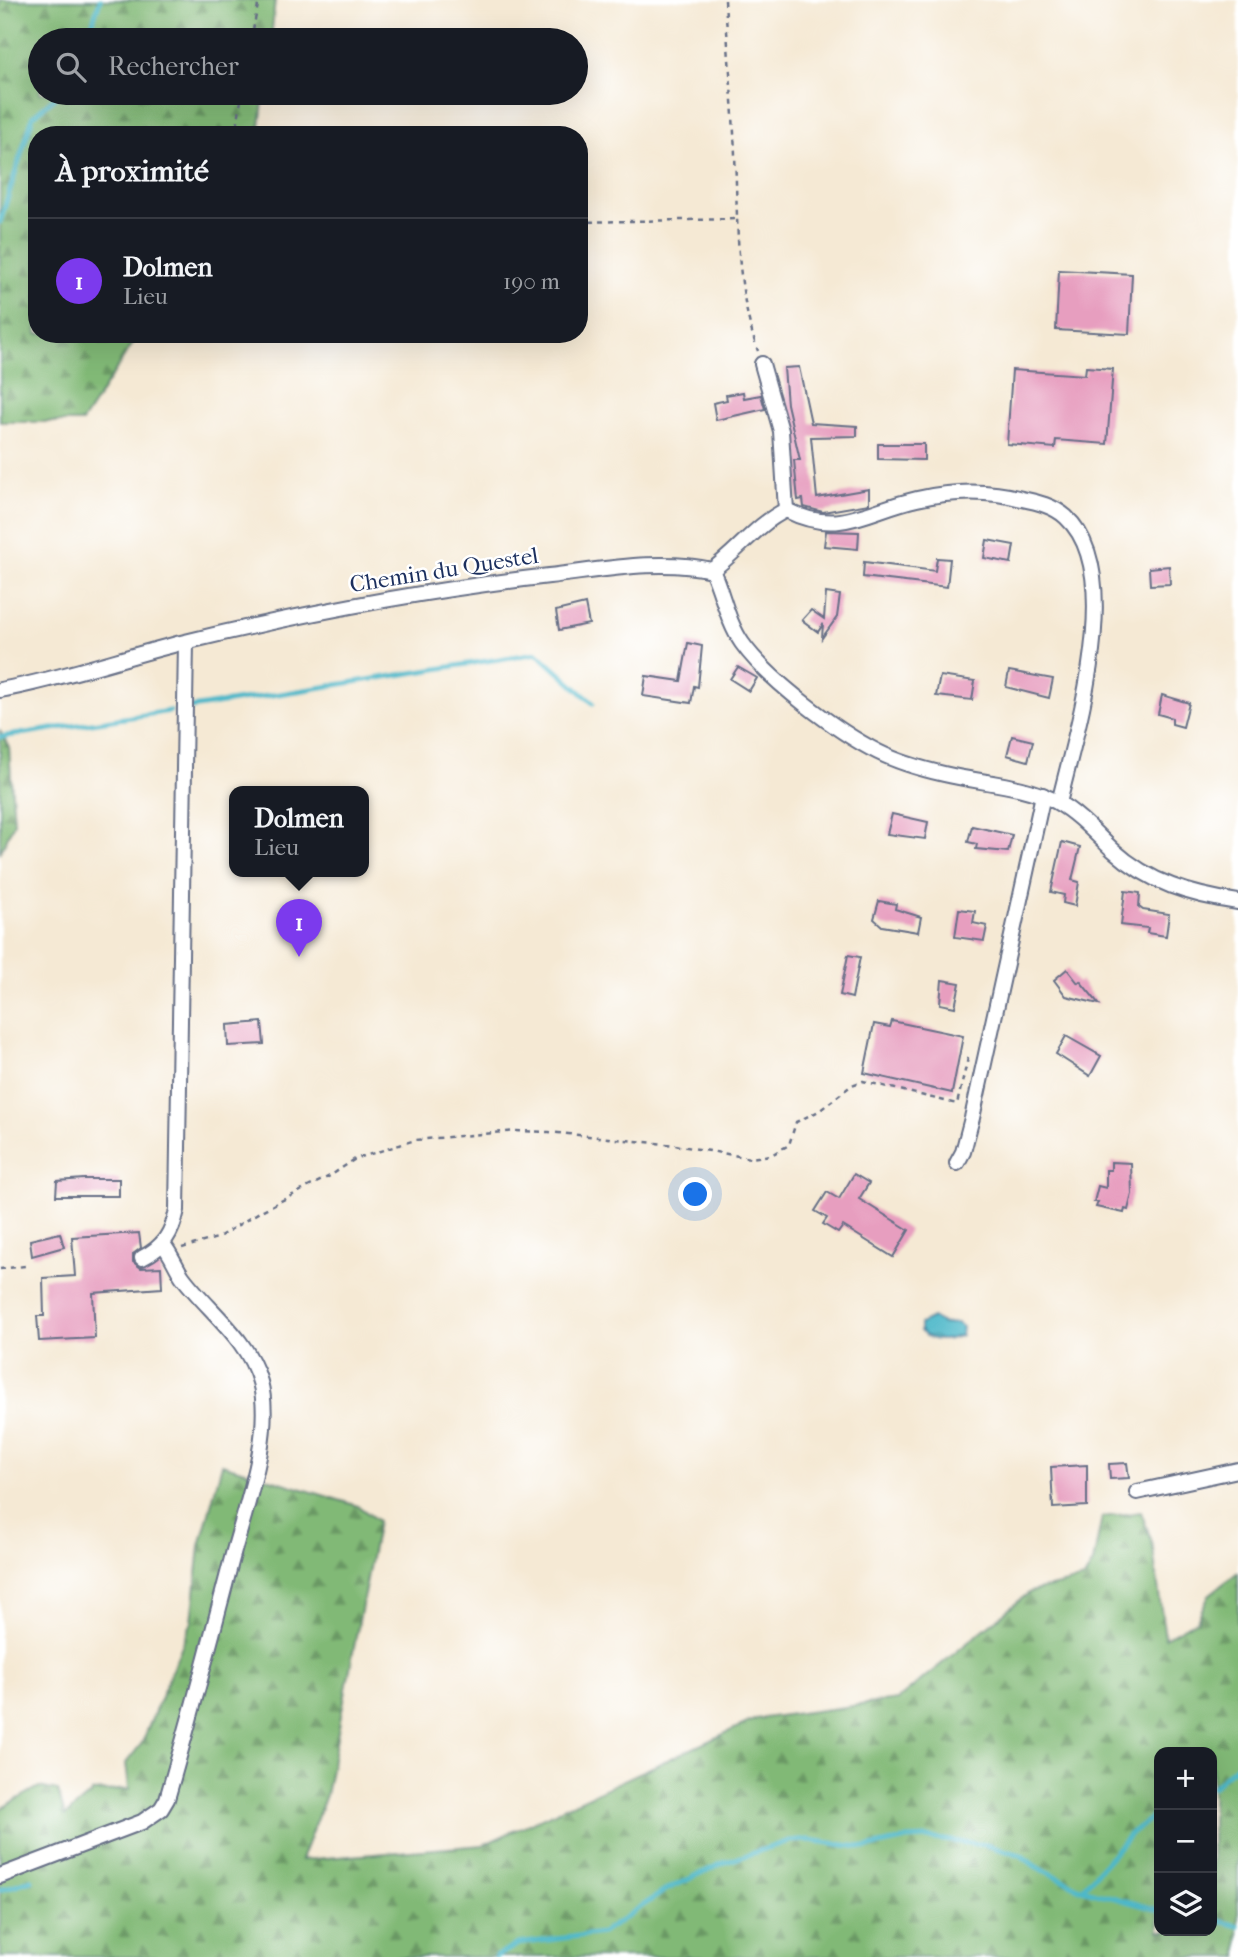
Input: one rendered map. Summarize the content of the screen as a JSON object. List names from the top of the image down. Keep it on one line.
{"streets":{"street":["Chemin du Questel"]},"page":{"search":"Rechercher","heading":"À proximité","list":[{"mark":"1","name":"Dolmen","note":"Lieu","value":"190 m"}],"popup":["Dolmen","Lieu"],"pins":"1","map_buttons":["+","−"]}}
